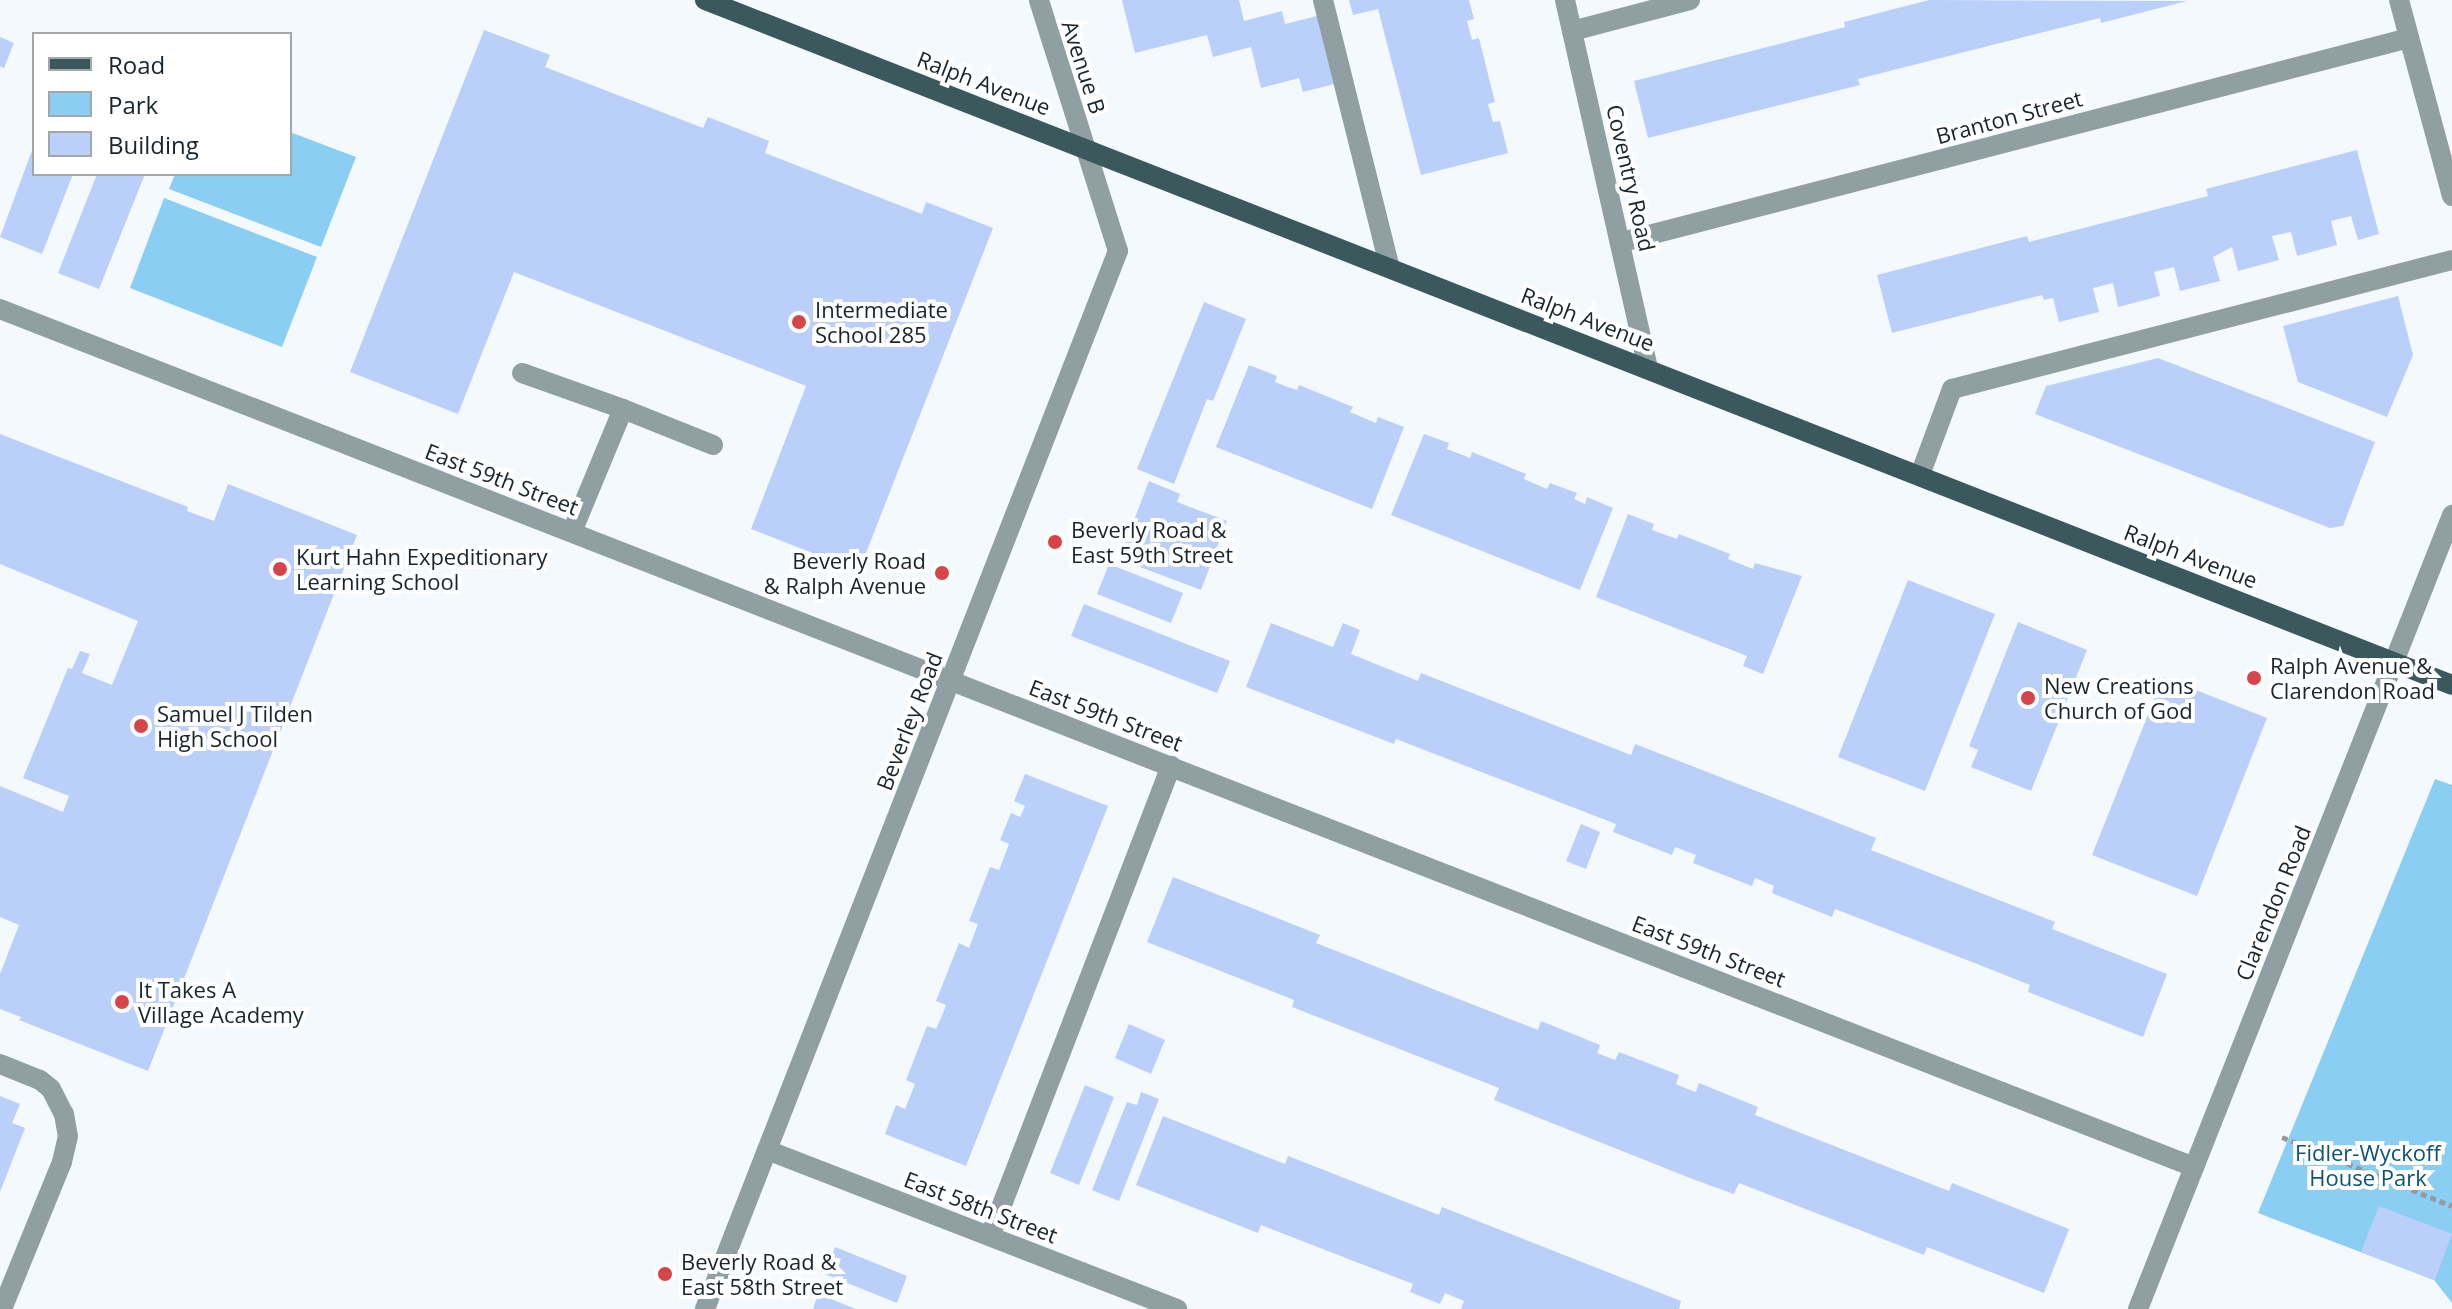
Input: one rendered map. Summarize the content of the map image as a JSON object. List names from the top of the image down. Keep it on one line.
{"streets":{"main road":["Ralph Avenue"],"street":["Avenue B","Branton Street","Coventry Road","East 59th Street","Beverley Road","Clarendon Road","East 58th Street"]},"crossings":[["Avenue B","Ralph Avenue"],["Avenue B","Beverley Road"],["Ralph Avenue","Coventry Road"],["Ralph Avenue","Beverley Road"],["Ralph Avenue","Clarendon Road"],["Branton Street","Coventry Road"],["East 59th Street","Beverley Road"],["East 59th Street","Clarendon Road"],["Beverley Road","East 58th Street"]],"parks":["Fidler-Wyckoff House Park"],"places":["Intermediate School 285","Beverly Road & East 59th Street","Kurt Hahn Expeditionary Learning School","Beverly Road & Ralph Avenue","Ralph Avenue & Clarendon Road","New Creations Church of God","Samuel J Tilden High School","It Takes A Village Academy","Beverly Road & East 58th Street"],"legend":["Road","Park","Building"]}
